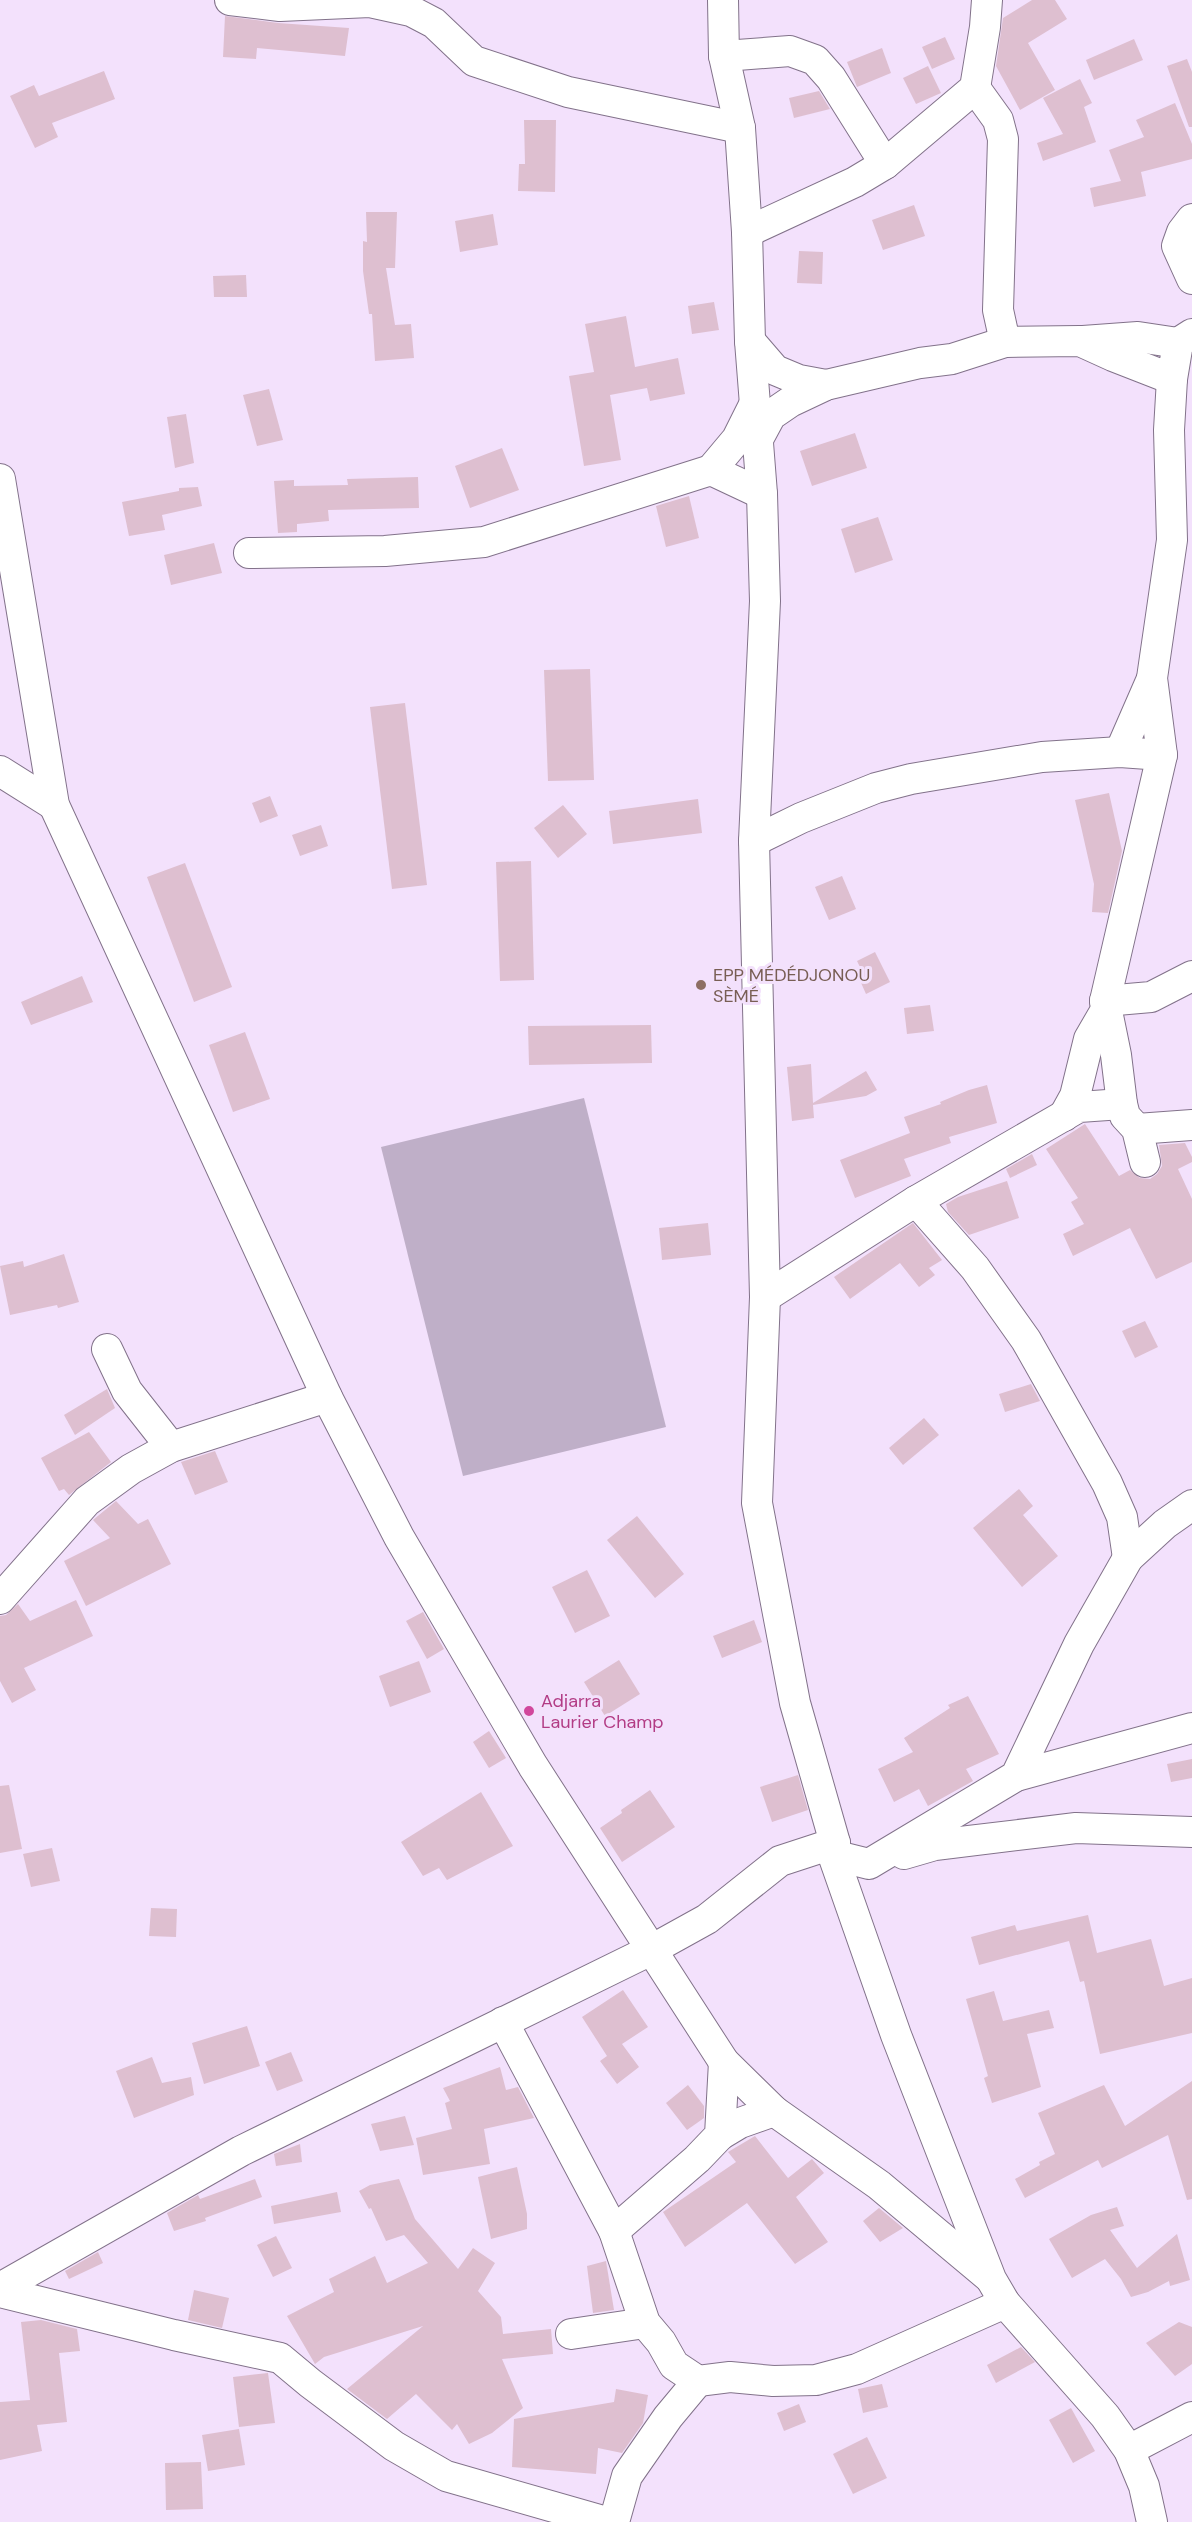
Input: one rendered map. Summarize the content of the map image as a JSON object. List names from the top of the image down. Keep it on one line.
{"places":["EPP MÉDÉDJONOU SÈMÉ","Adjarra Laurier Champ"]}
